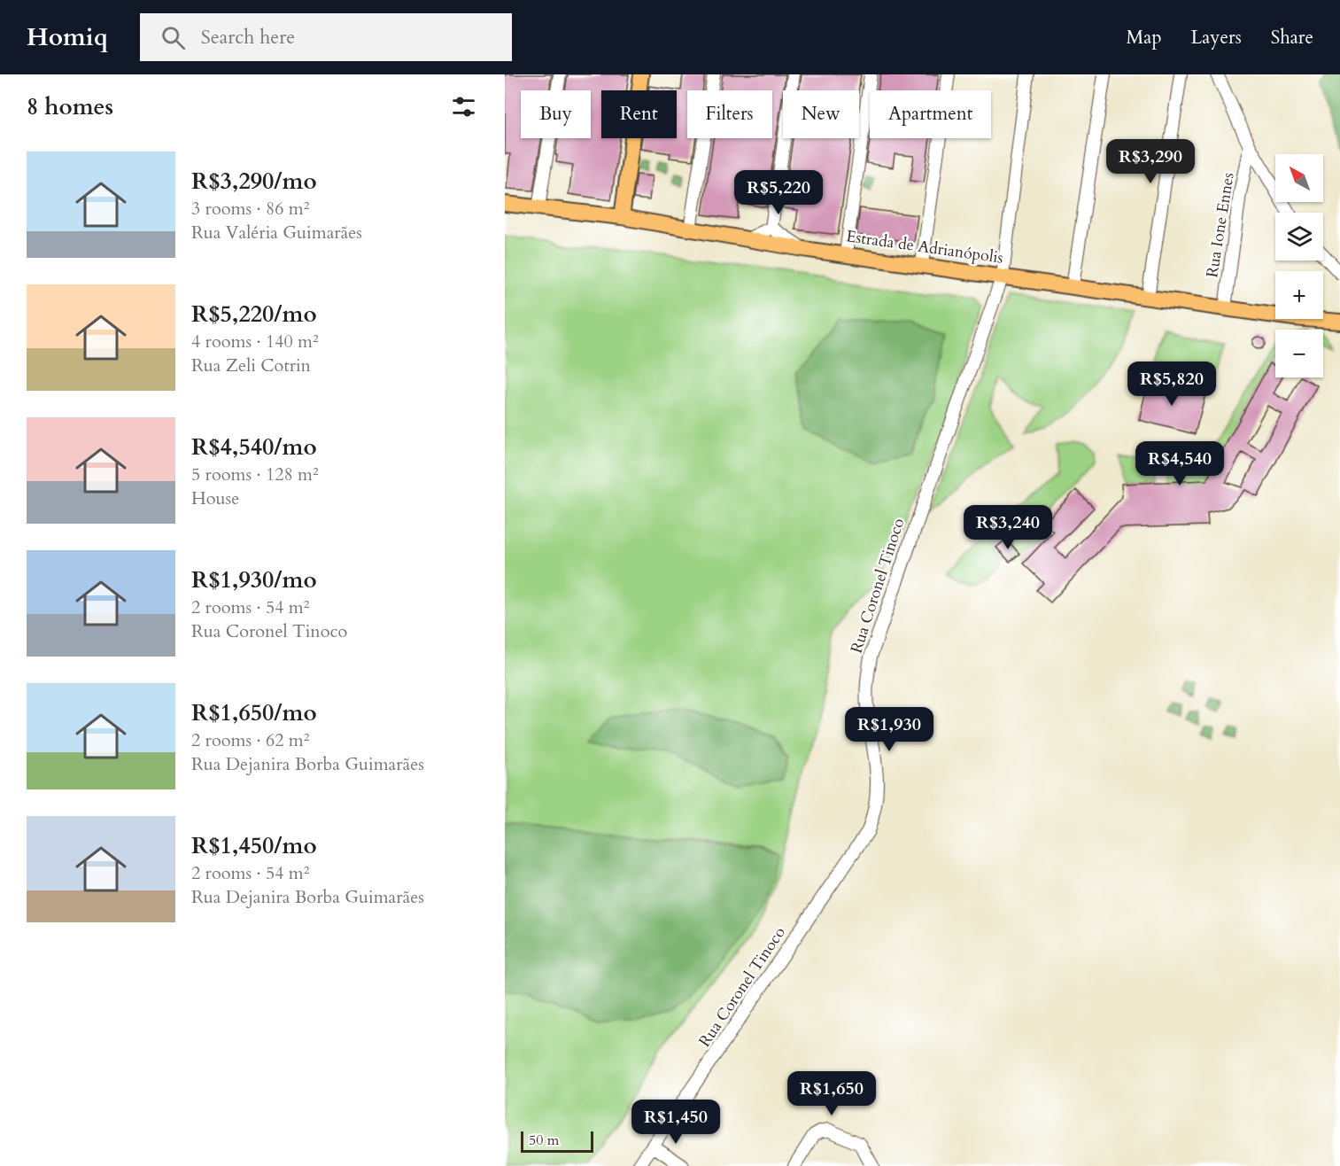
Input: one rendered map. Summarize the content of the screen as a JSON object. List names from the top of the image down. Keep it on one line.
{"streets":{"main road":["Estrada de Adrianópolis"],"street":["Rua Ione Ennes","Rua Coronel Tinoco"]},"crossings":[["Rua Ione Ennes","Estrada de Adrianópolis"],["Estrada de Adrianópolis","Rua Coronel Tinoco"]],"scale_bar":"50 m","north":"top left","page":{"header":"Homiq","search":"Search here","nav":["Map","Layers","Share"],"heading":"8 homes","chip":["Buy","Rent","Filters","New","Apartment"],"list":[{"name":"R$3,290/mo","note":"3 rooms · 86 m² · Rua Valéria Guimarães"},{"name":"R$5,220/mo","note":"4 rooms · 140 m² · Rua Zeli Cotrin"},{"name":"R$4,540/mo","note":"5 rooms · 128 m² · House"},{"name":"R$1,930/mo","note":"2 rooms · 54 m² · Rua Coronel Tinoco"},{"name":"R$1,650/mo","note":"2 rooms · 62 m² · Rua Dejanira Borba Guimarães"},{"name":"R$1,450/mo","note":"2 rooms · 54 m² · Rua Dejanira Borba Guimarães"}],"price":["R$3,290","R$5,220","R$5,820","R$4,540","R$3,240","R$1,930","R$1,650","R$1,450"],"map_buttons":["+","−"],"scale":"50 m"}}
